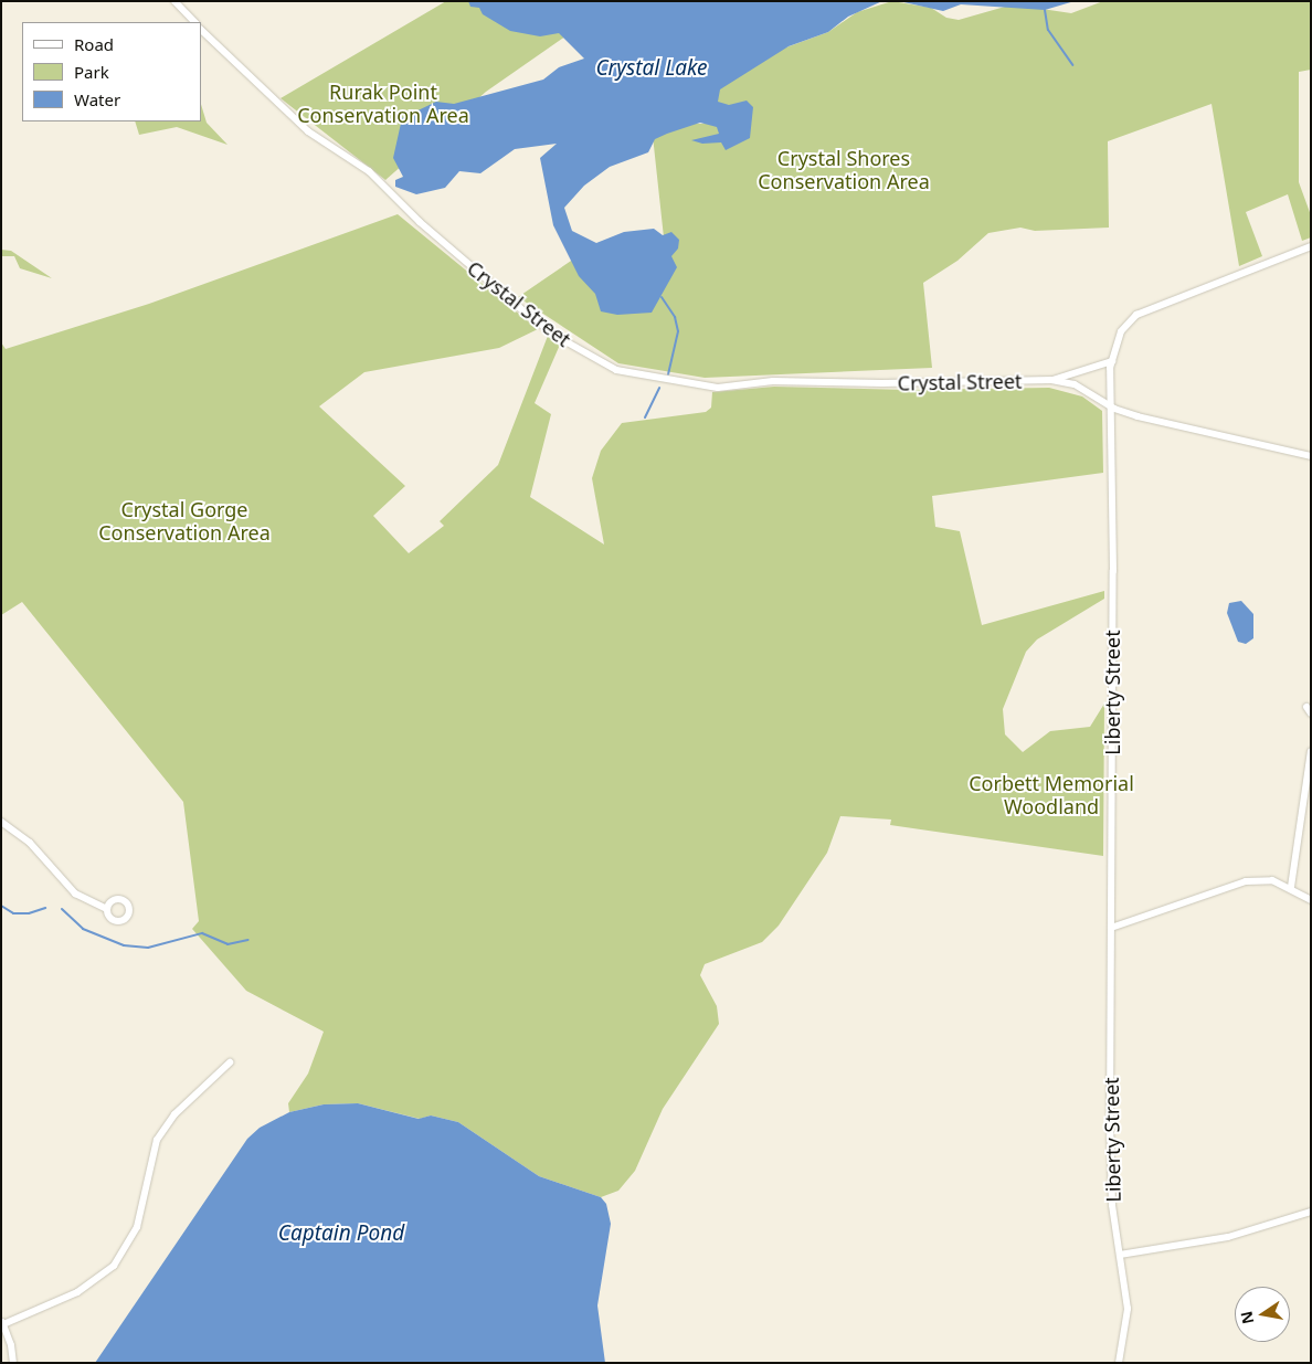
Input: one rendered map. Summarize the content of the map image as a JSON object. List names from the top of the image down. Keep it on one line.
{"streets":{"street":["Crystal Street","Liberty Street"]},"crossings":[["Crystal Street","Liberty Street"]],"water":["Crystal Lake","Captain Pond"],"parks":["Rurak Point Conservation Area","Crystal Shores Conservation Area","Crystal Gorge Conservation Area","Corbett Memorial Woodland"],"legend":["Road","Park","Water"],"north":"left"}
